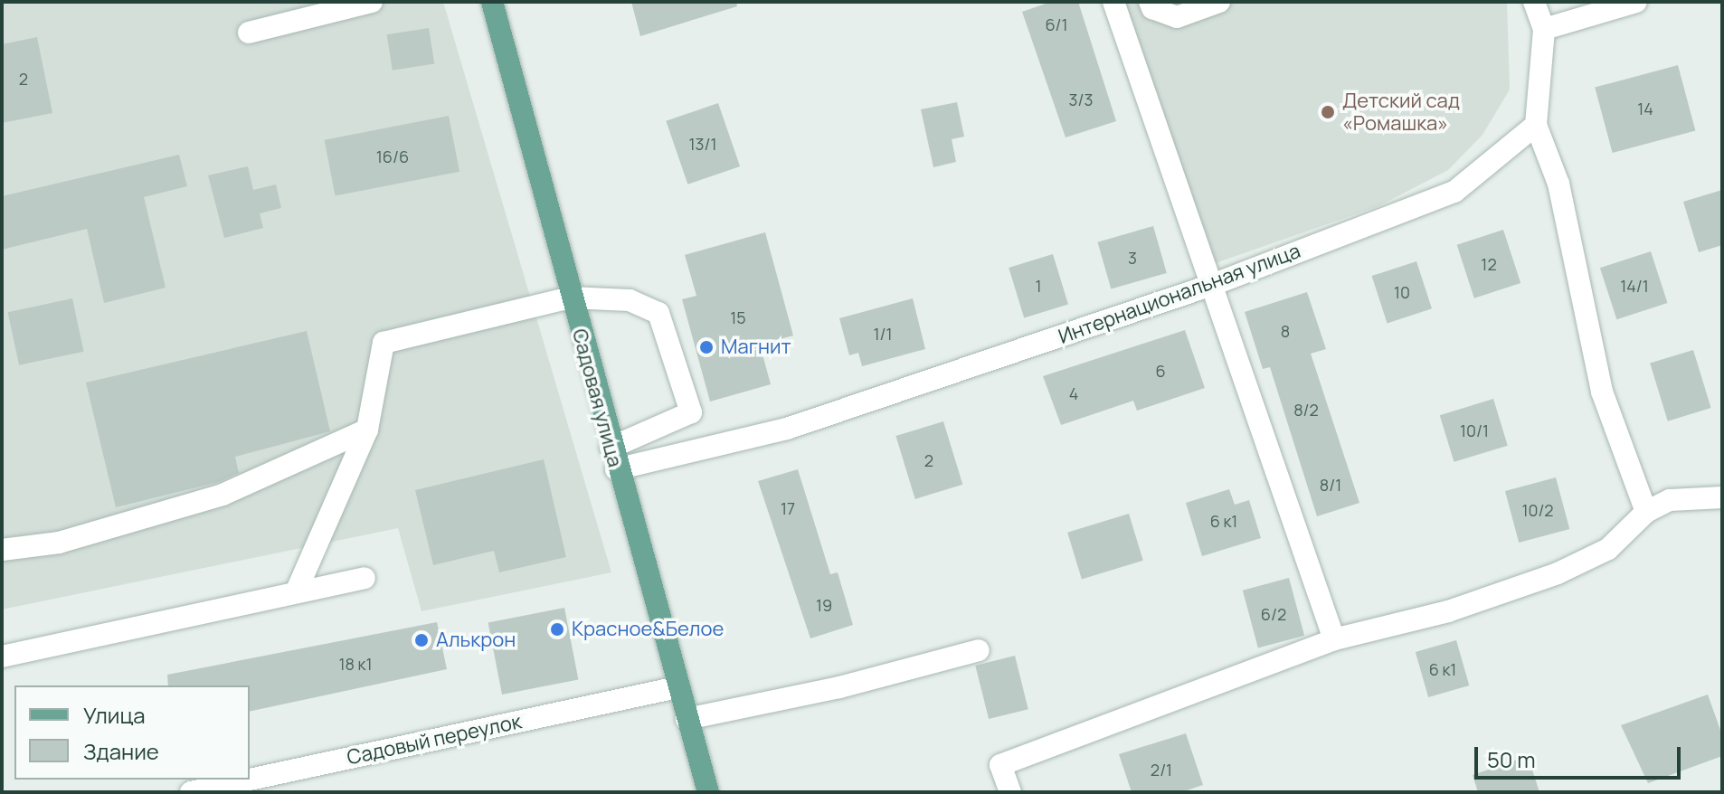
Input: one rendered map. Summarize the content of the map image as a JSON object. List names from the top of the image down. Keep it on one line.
{"streets":{"main road":["Садовая улица"],"street":["Интернациональная улица","Садовый переулок"]},"crossings":[["Интернациональная улица","Садовая улица"],["Садовая улица","Садовый переулок"]],"places":["Детский сад «Ромашка»","Магнит","Красное&Белое","Алькрон"],"house_numbers":["6/1","2","3/3","14","13/1","16/6","3","12","1","14/1","10","15","8","1/1","6","4","8/2","10/1","2","8/1","17","10/2","6 к1","19","6/2","18 к1","6 к1","2/1"],"legend":["Улица","Здание"],"scale_bar":"50 m"}
